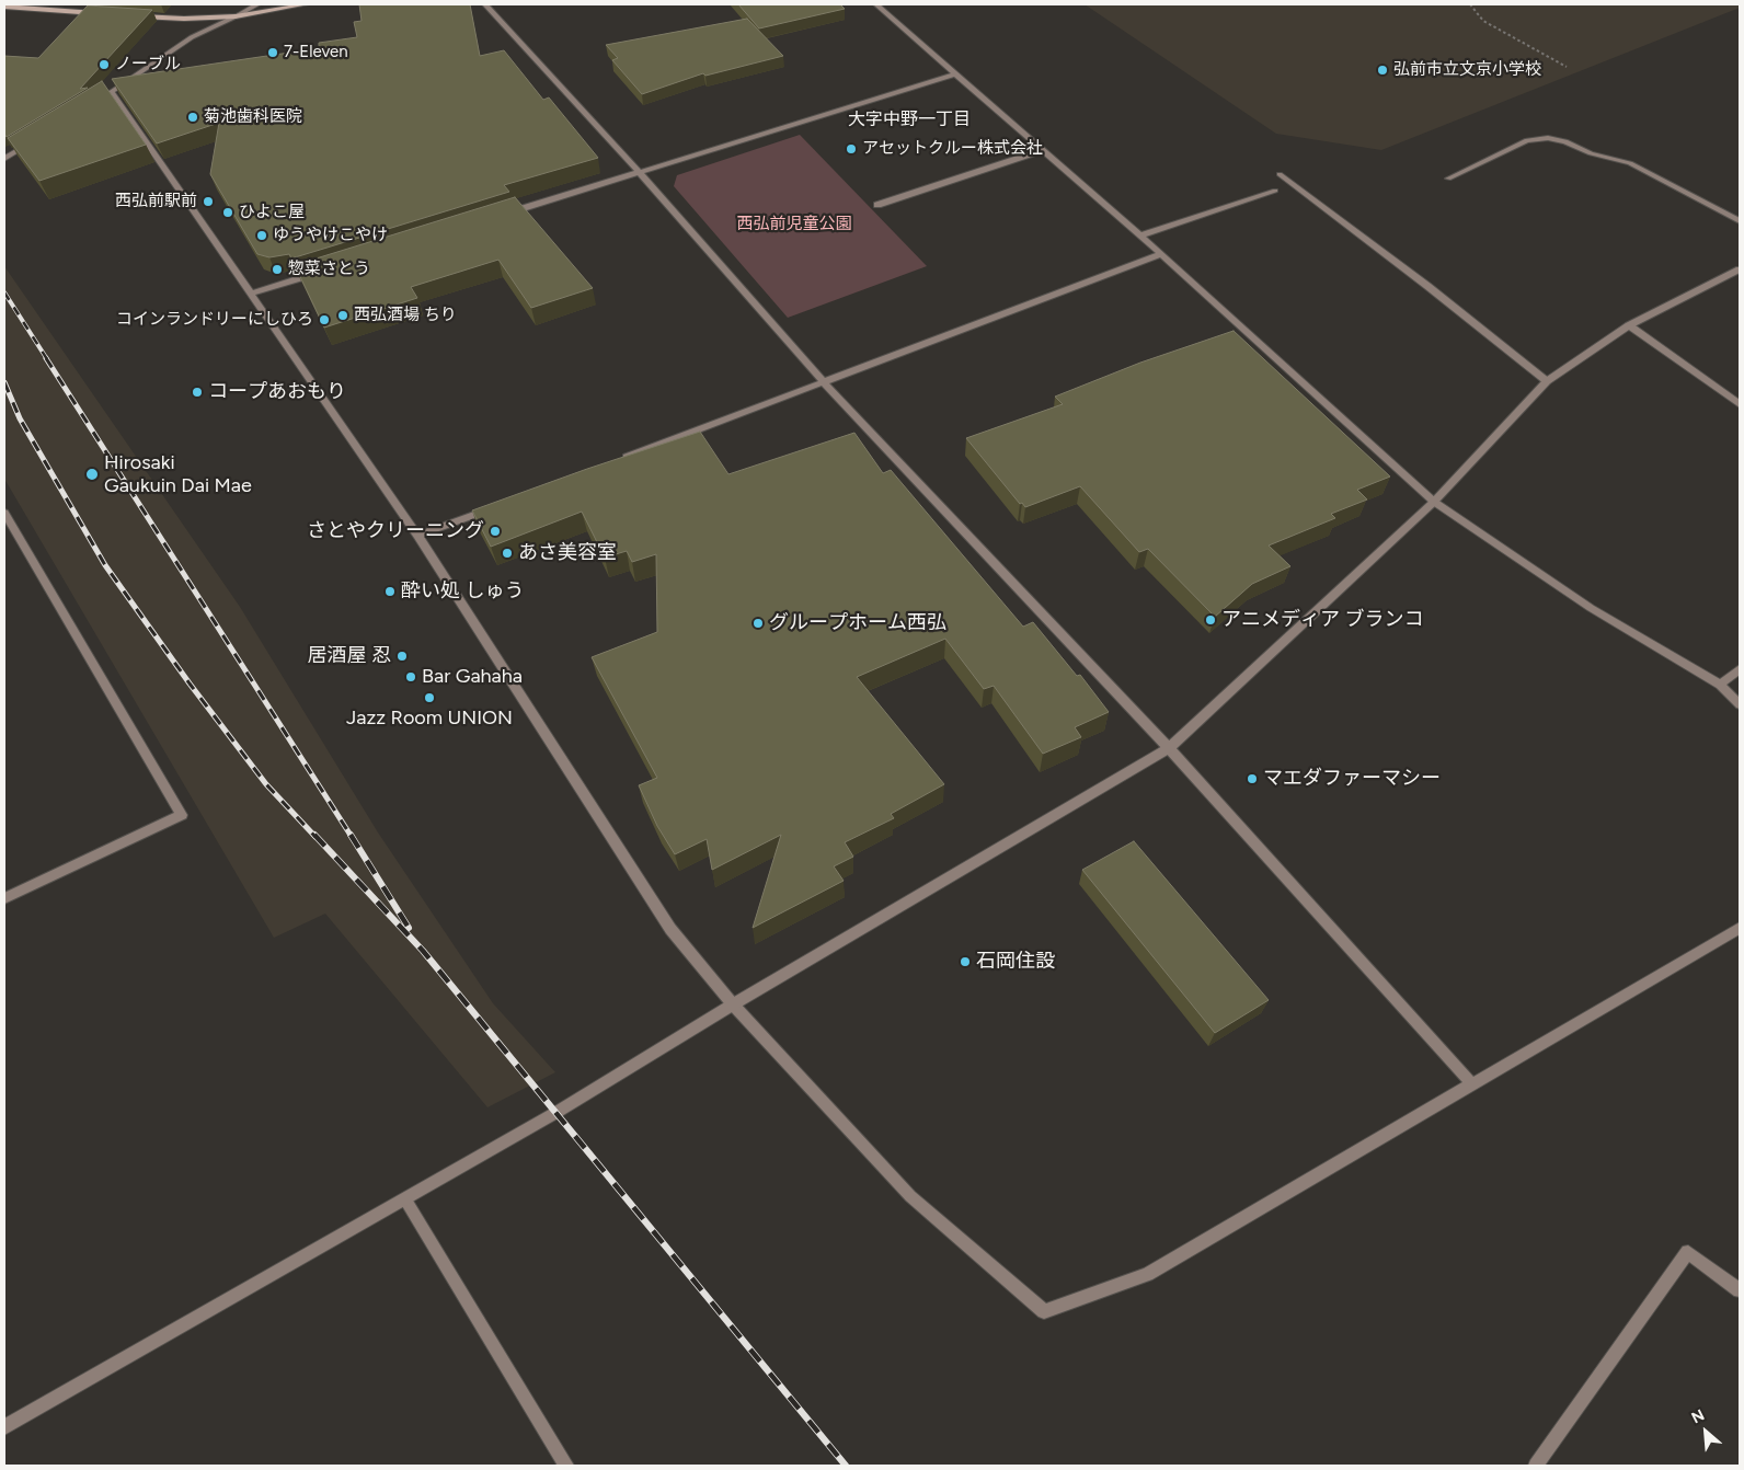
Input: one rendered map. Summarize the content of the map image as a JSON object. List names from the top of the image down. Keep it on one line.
{"districts":["大字中野一丁目"],"parks":["西弘前児童公園"],"places":["7-Eleven","ノーブル","弘前市立文京小学校","菊池歯科医院","アセットクルー株式会社","西弘前駅前","ひよこ屋","ゆうやけこやけ","惣菜さとう","西弘酒場 ちり","コインランドリーにしひろ","コープあおもり","Hirosaki Gaukuin Dai Mae","さとやクリーニング","あさ美容室","酔い処 しゅう","アニメディア ブランコ","グループホーム西弘","居酒屋 忍","Bar Gahaha","Jazz Room UNION","マエダファーマシー","石岡住設"],"north":"top left"}
